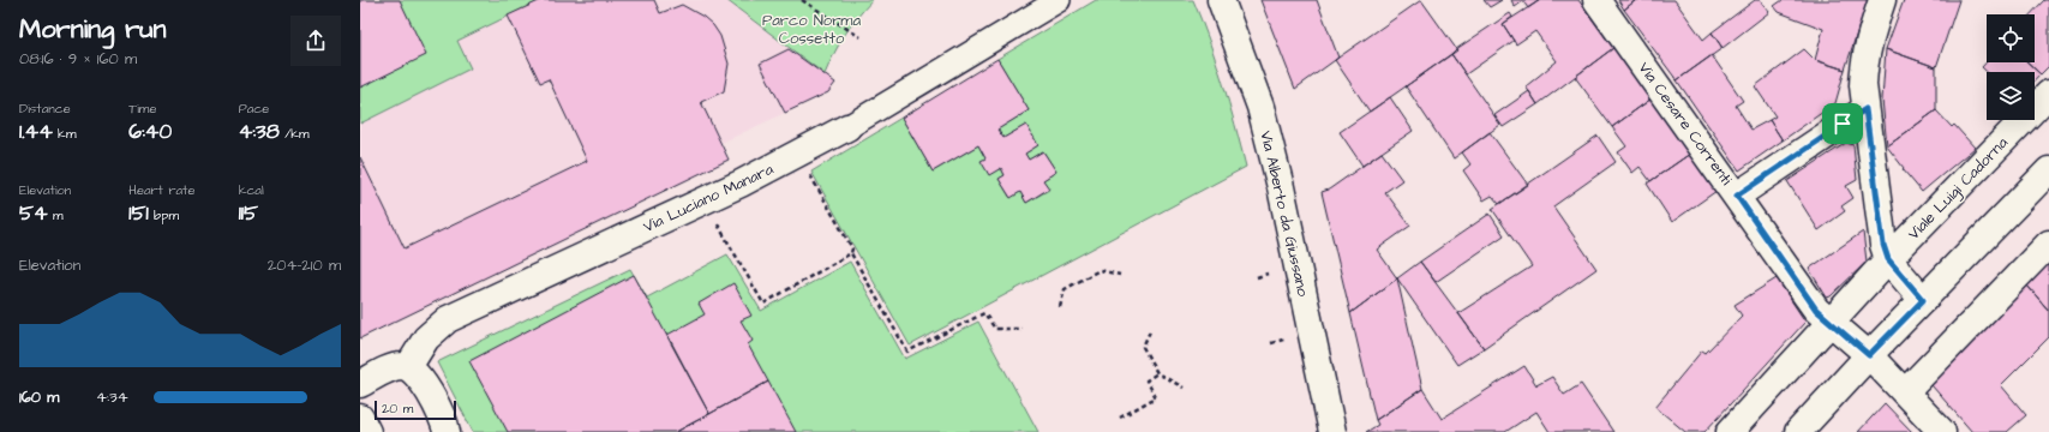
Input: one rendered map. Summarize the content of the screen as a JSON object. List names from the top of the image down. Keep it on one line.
{"streets":{"street":["Via Cesare Correnti","Viale Luigi Cadorna","Via Luciano Manara","Via Alberto da Giussano"]},"crossings":[["Via Cesare Correnti","Viale Luigi Cadorna"]],"parks":["Parco Norma Cossetto"],"scale_bar":"20 m","page":{"heading":["Morning run","08:16 · 9 × 160 m"],"stats":[["Distance","1.44 km"],["Time","6:40"],["Pace","4:38 /km"],["Elevation","54 m"],["Heart rate","151 bpm"],["kcal","115"]],"chart":["Elevation","204–210 m"],"list":[{"name":"160 m","note":"4:34"}],"scale":"20 m"}}
